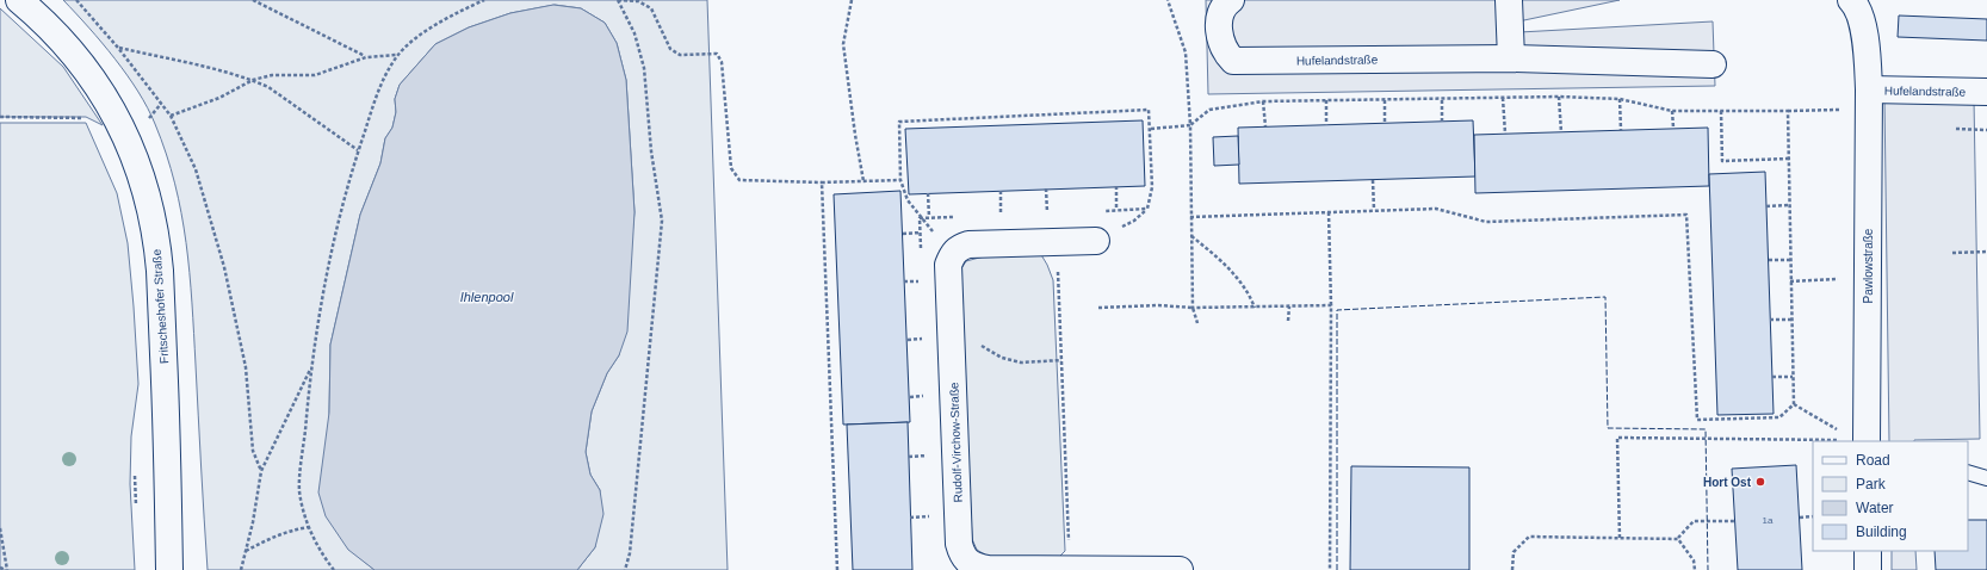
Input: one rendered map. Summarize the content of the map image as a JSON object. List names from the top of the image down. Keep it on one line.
{"streets":{"street":["Hufelandstraße","Pawlowstraße","Fritscheshofer Straße","Rudolf-Virchow-Straße"]},"crossings":[["Hufelandstraße","Pawlowstraße"]],"water":["Ihlenpool"],"places":["Hort Ost"],"house_numbers":["1a"],"legend":["Road","Park","Water","Building"]}
